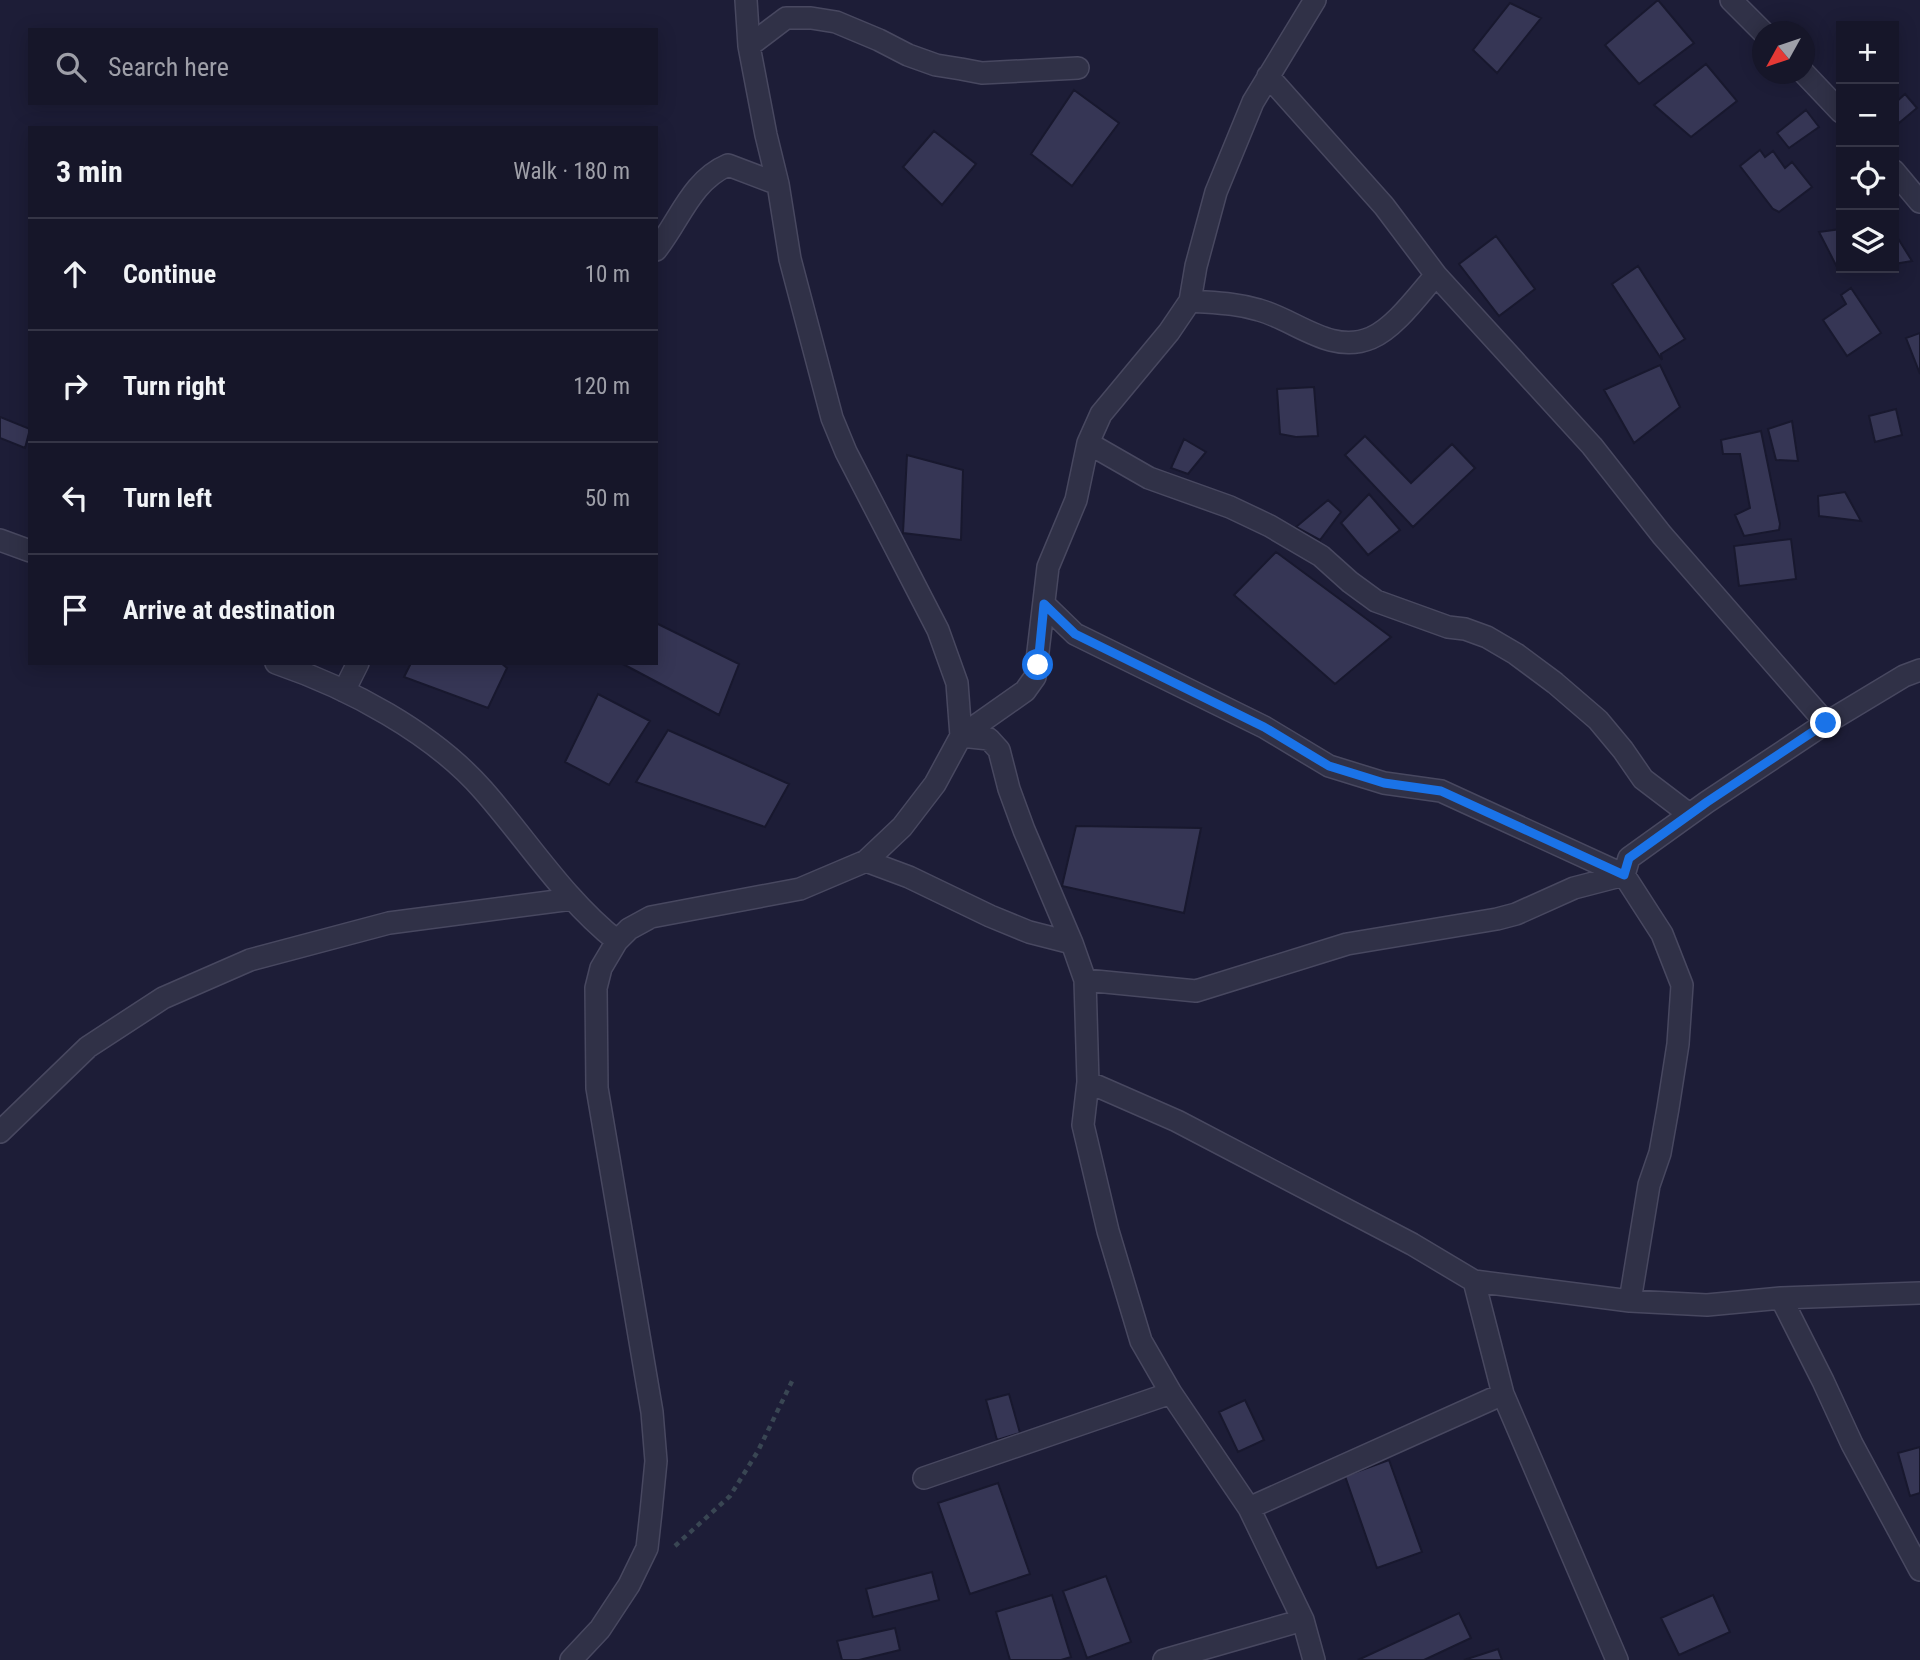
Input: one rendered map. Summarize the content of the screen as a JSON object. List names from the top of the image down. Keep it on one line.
{"north":"bottom left","page":{"map_buttons":["+","−"],"search":"Search here","heading":["3 min","Walk · 180 m"],"list":[["Continue","10 m"],["Turn right","120 m"],["Turn left","50 m"],"Arrive at destination"]}}
